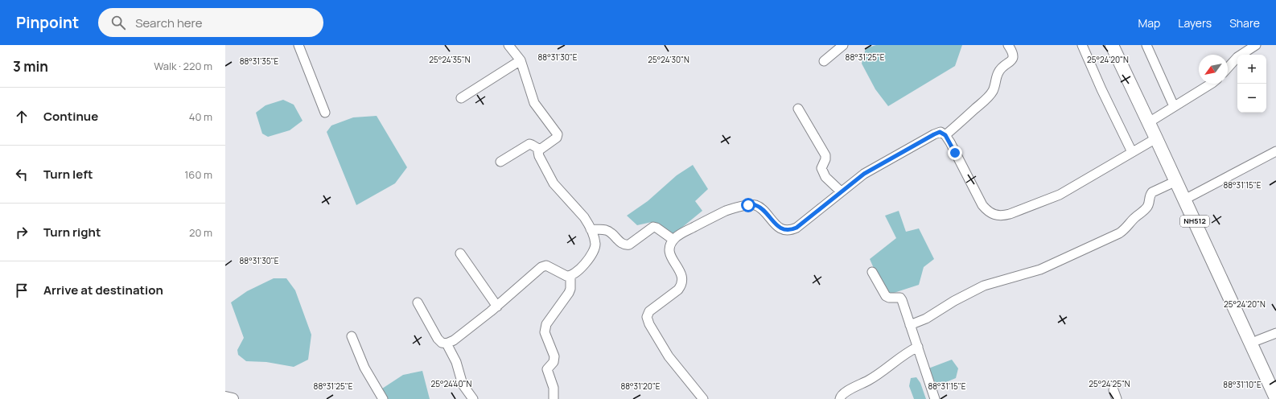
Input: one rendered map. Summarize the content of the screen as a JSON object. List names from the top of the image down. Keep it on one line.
{"streets":{"highway":["NH512"]},"north":"bottom left","page":{"header":"Pinpoint","search":"Search here","nav":["Map","Layers","Share"],"heading":["3 min","Walk · 220 m"],"map_buttons":["+","−"],"list":[["Continue","40 m"],["Turn left","160 m"],["Turn right","20 m"],"Arrive at destination"]},"coordinates":["88°31'30\"E","88°31'25\"E","25°24'35\"N","25°24'30\"N","25°24'20\"N","88°31'35\"E","88°31'15\"E","25°24'40\"N","25°24'25\"N","88°31'10\"E","88°31'20\"E"]}
